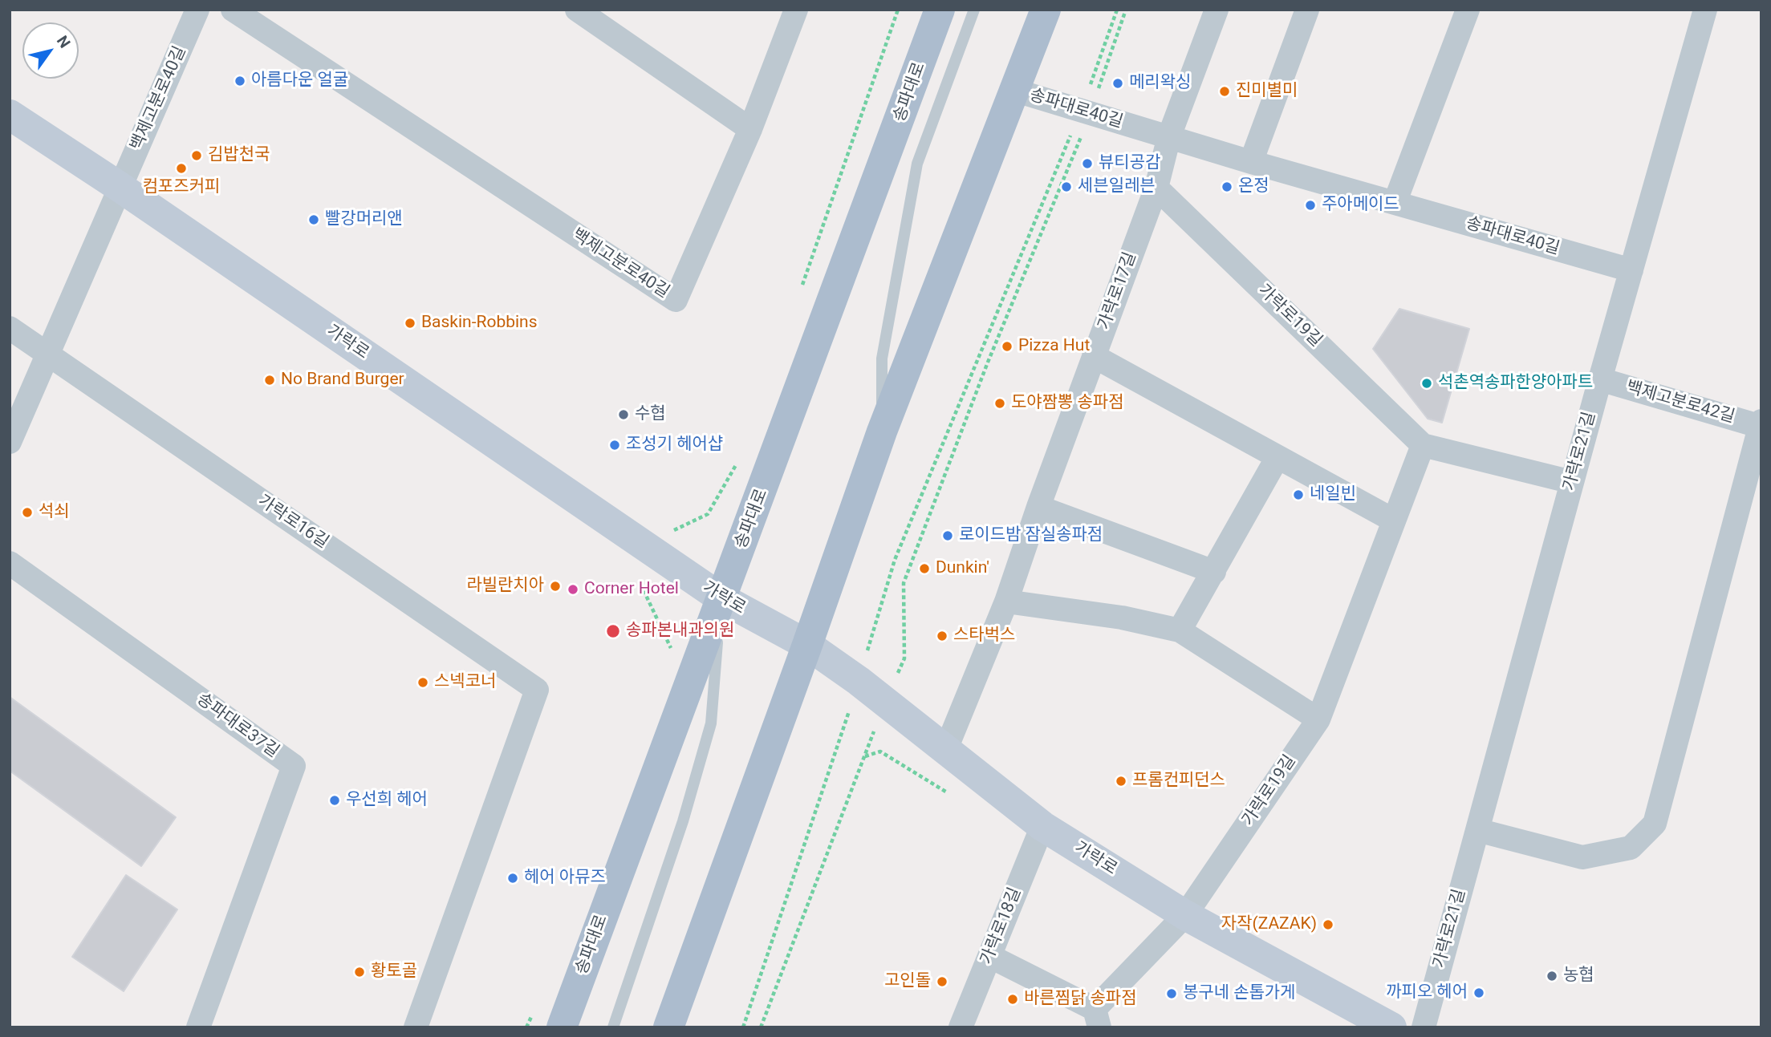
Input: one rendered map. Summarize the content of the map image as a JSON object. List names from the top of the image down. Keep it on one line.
{"streets":{"main road":["송파대로"],"street":["백제고분로40길","송파대로40길","가락로17길","가락로19길","가락로","백제고분로42길","가락로21길","가락로16길","송파대로37길","가락로18길"]},"crossings":[["송파대로","가락로"],["백제고분로40길","가락로"],["송파대로40길","가락로17길"],["송파대로40길","가락로21길"],["가락로17길","가락로19길"],["가락로17길","가락로"],["가락로19길","가락로"],["가락로","가락로18길"],["백제고분로42길","가락로21길"]],"places":["아름다운 얼굴","메리왁싱","진미별미","김밥천국","뷰티공감","컴포즈커피","세븐일레븐","온정","주아메이드","빨강머리앤","Baskin-Robbins","Pizza Hut","No Brand Burger","석촌역송파한양아파트","도야짬뽕 송파점","수협","조성기 헤어샵","네일빈","석쇠","로이드밤 잠실송파점","Dunkin'","라빌란치아","Corner Hotel","송파본내과의원","스타벅스","스넥코너","프롬컨피던스","우선희 헤어","헤어 아뮤즈","자작(ZAZAK)","황토골","농협","고인돌","까피오 헤어","봉구네 손톱가게","바른찜닭 송파점"],"north":"top right"}
